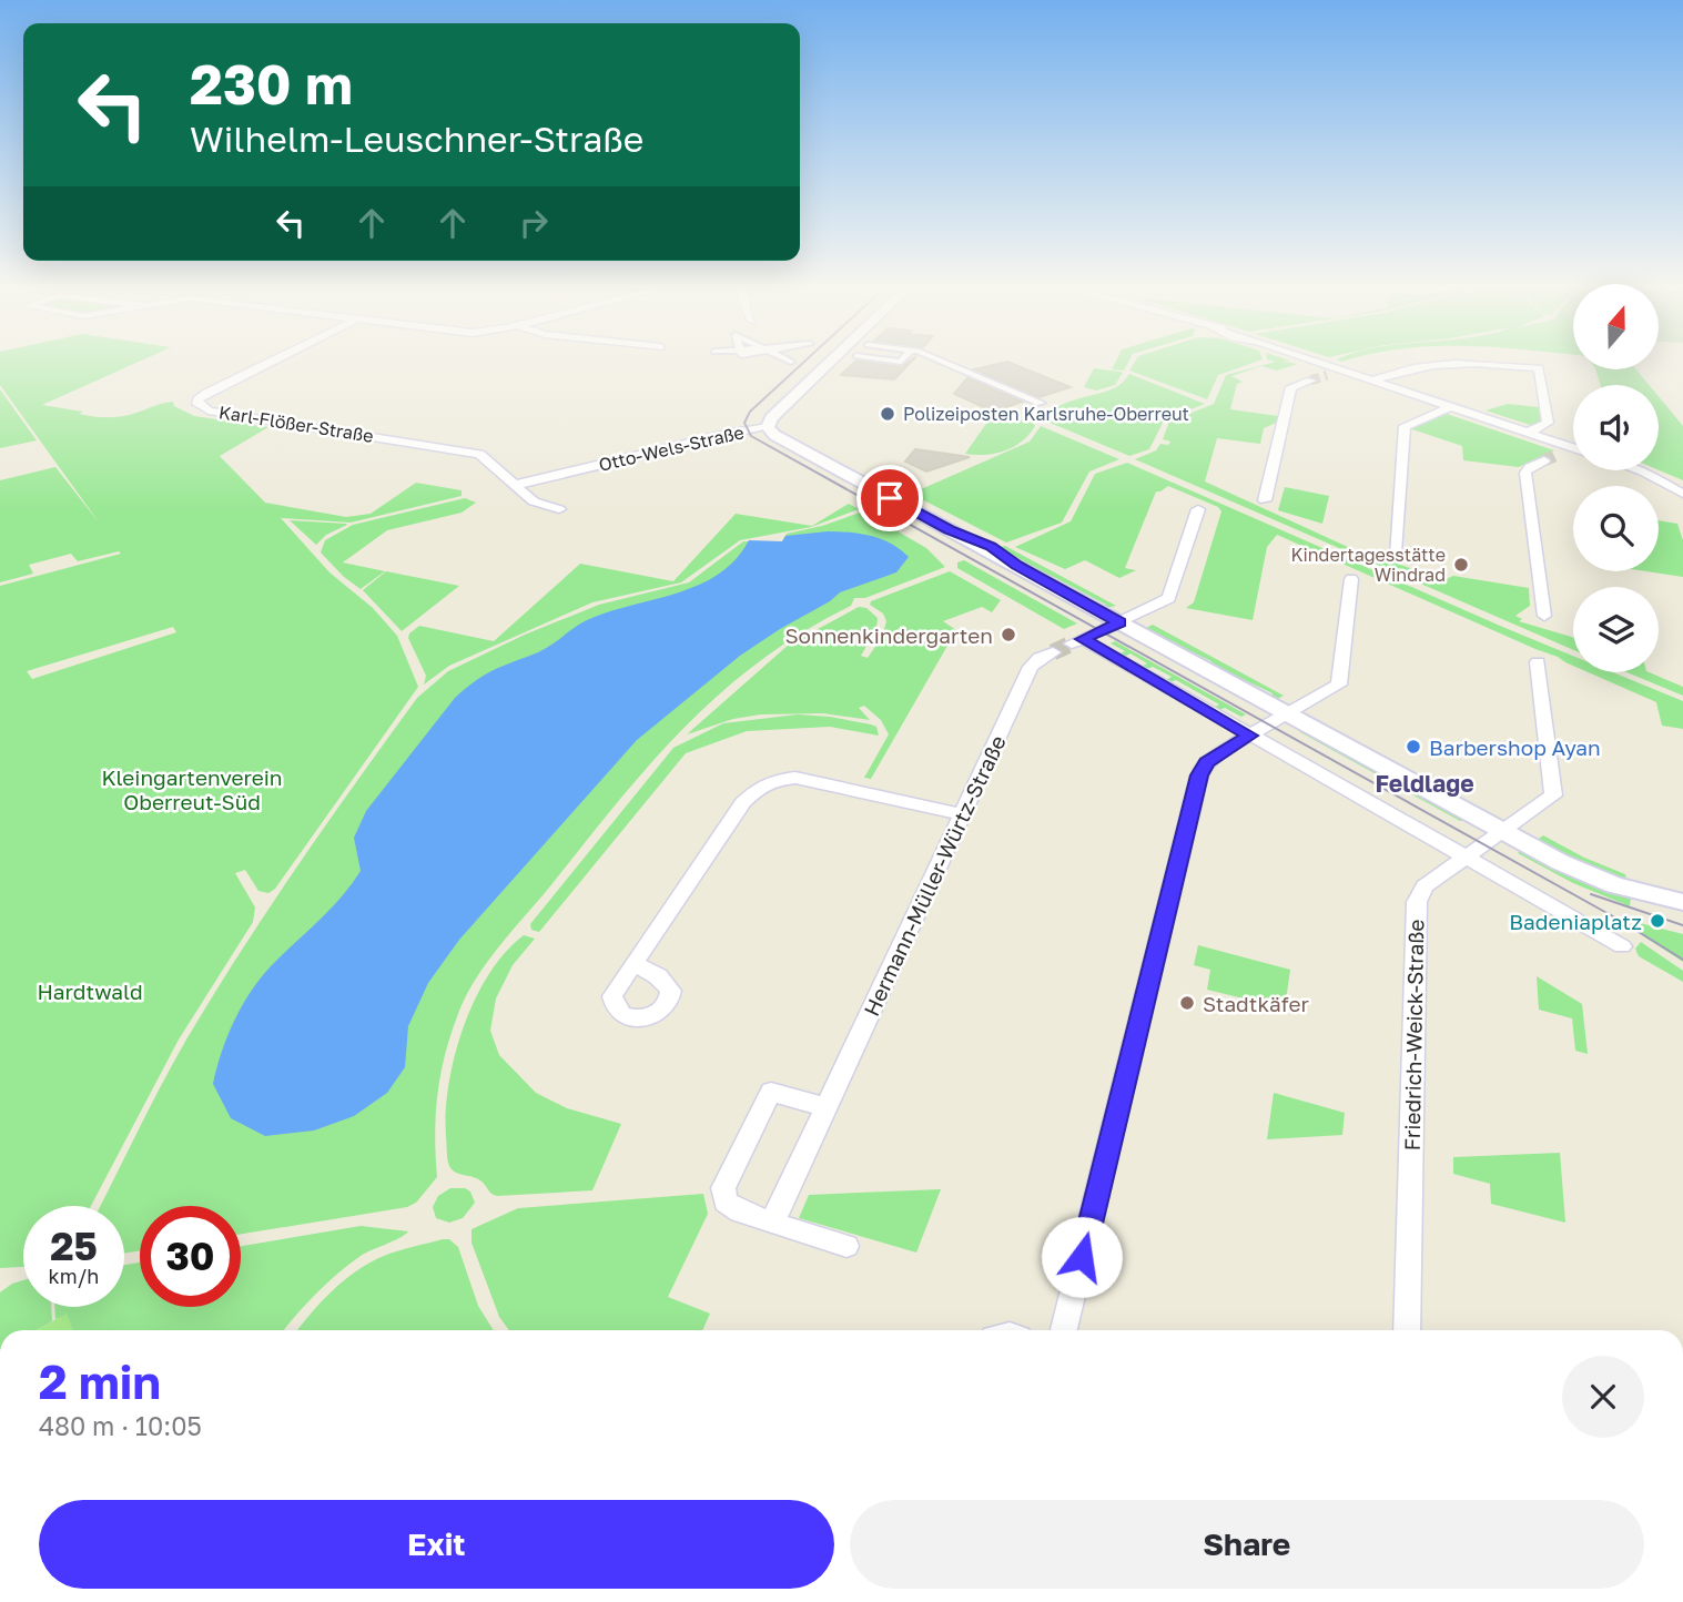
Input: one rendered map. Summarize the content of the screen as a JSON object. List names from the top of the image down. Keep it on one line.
{"streets":{"street":["Karl-Flößer-Straße","Otto-Wels-Straße","Hermann-Müller-Würtz-Straße","Friedrich-Weick-Straße"]},"crossings":[["Karl-Flößer-Straße","Otto-Wels-Straße"]],"districts":["Feldlage"],"parks":["Kleingartenverein Oberreut-Süd","Hardtwald"],"places":["Polizeiposten Karlsruhe-Oberreut","Kindertagesstätte Windrad","Sonnenkindergarten","Barbershop Ayan","Badeniaplatz","Stadtkäfer"],"north":"top","page":{"turn":["230 m","Wilhelm-Leuschner-Straße"],"speed":"25 km/h","limit":"30","heading":["2 min","480 m · 10:05"],"buttons":["Exit","Share"]}}
